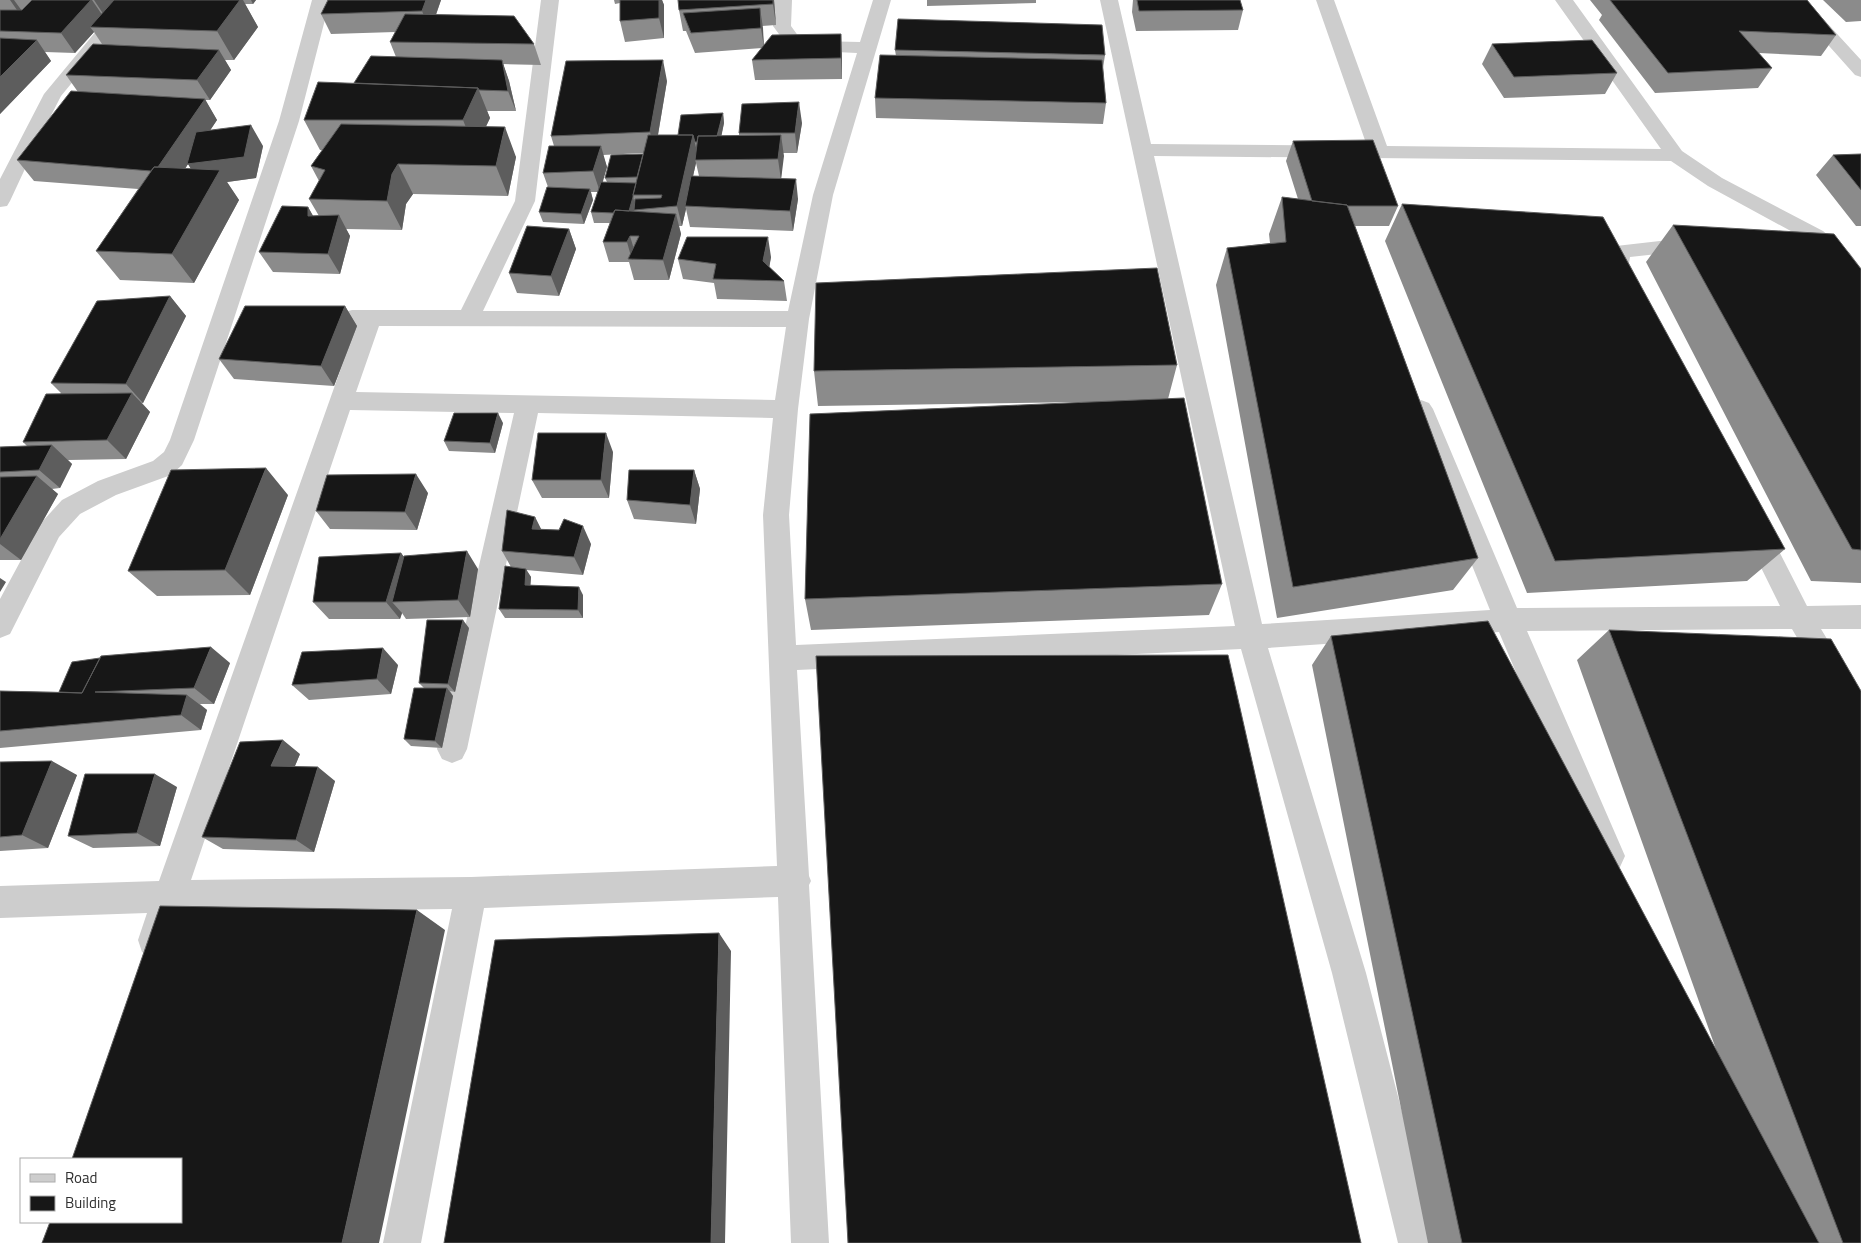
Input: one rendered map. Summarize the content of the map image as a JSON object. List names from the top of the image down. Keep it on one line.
{"legend":["Road","Building"]}
